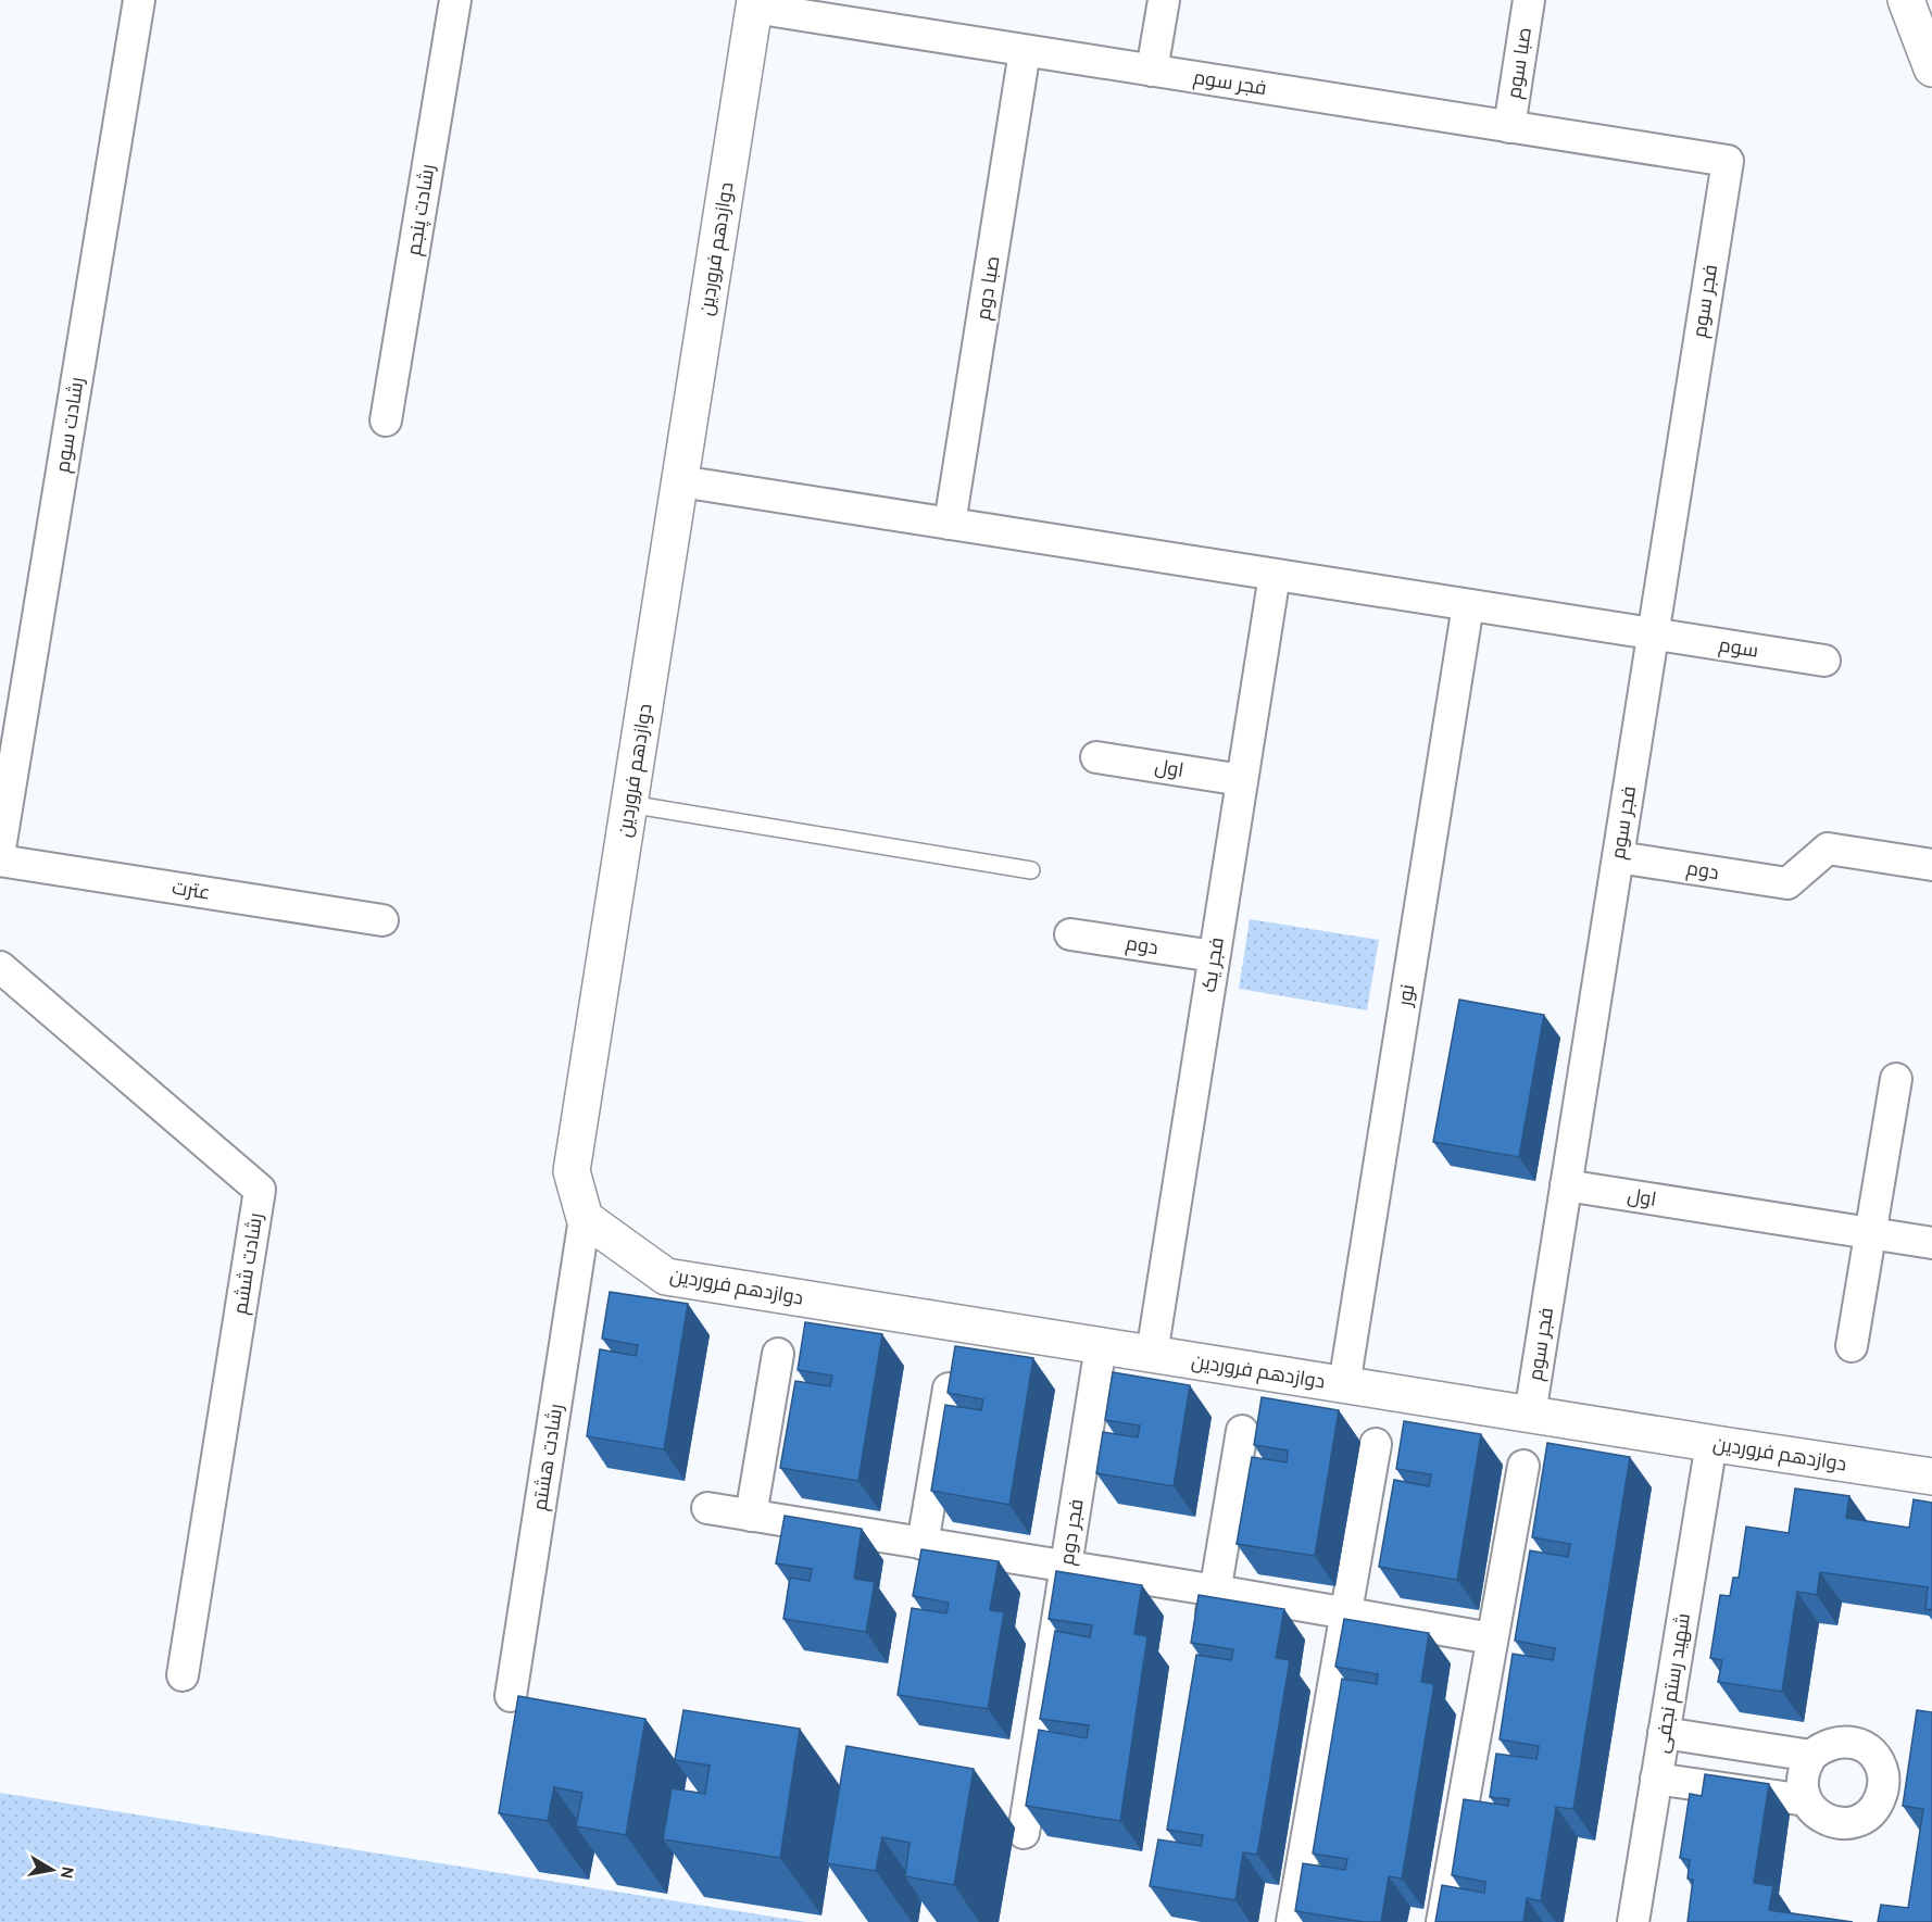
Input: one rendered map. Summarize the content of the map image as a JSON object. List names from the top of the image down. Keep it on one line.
{"streets":{"street":["صبا سوم","فجر سوم","رشادت پنجم","دوازدهم فروردین","صبا دوم","رشادت سوم","سوم","اول","دوم","عترت","فجر یک","نور","رشادت ششم","رشادت هشتم","فجر دوم","شهید رستم نجفی"]},"crossings":[["صبا سوم","فجر سوم"],["فجر سوم","دوازدهم فروردین"],["فجر سوم","صبا دوم"],["فجر سوم","سوم"],["فجر سوم","اول"],["فجر سوم","دوم"],["دوازدهم فروردین","سوم"],["دوازدهم فروردین","فجر یک"],["دوازدهم فروردین","نور"],["دوازدهم فروردین","رشادت هشتم"],["دوازدهم فروردین","فجر دوم"],["دوازدهم فروردین","شهید رستم نجفی"],["صبا دوم","سوم"],["سوم","فجر یک"],["سوم","نور"],["اول","فجر یک"],["دوم","فجر یک"]],"north":"right"}
